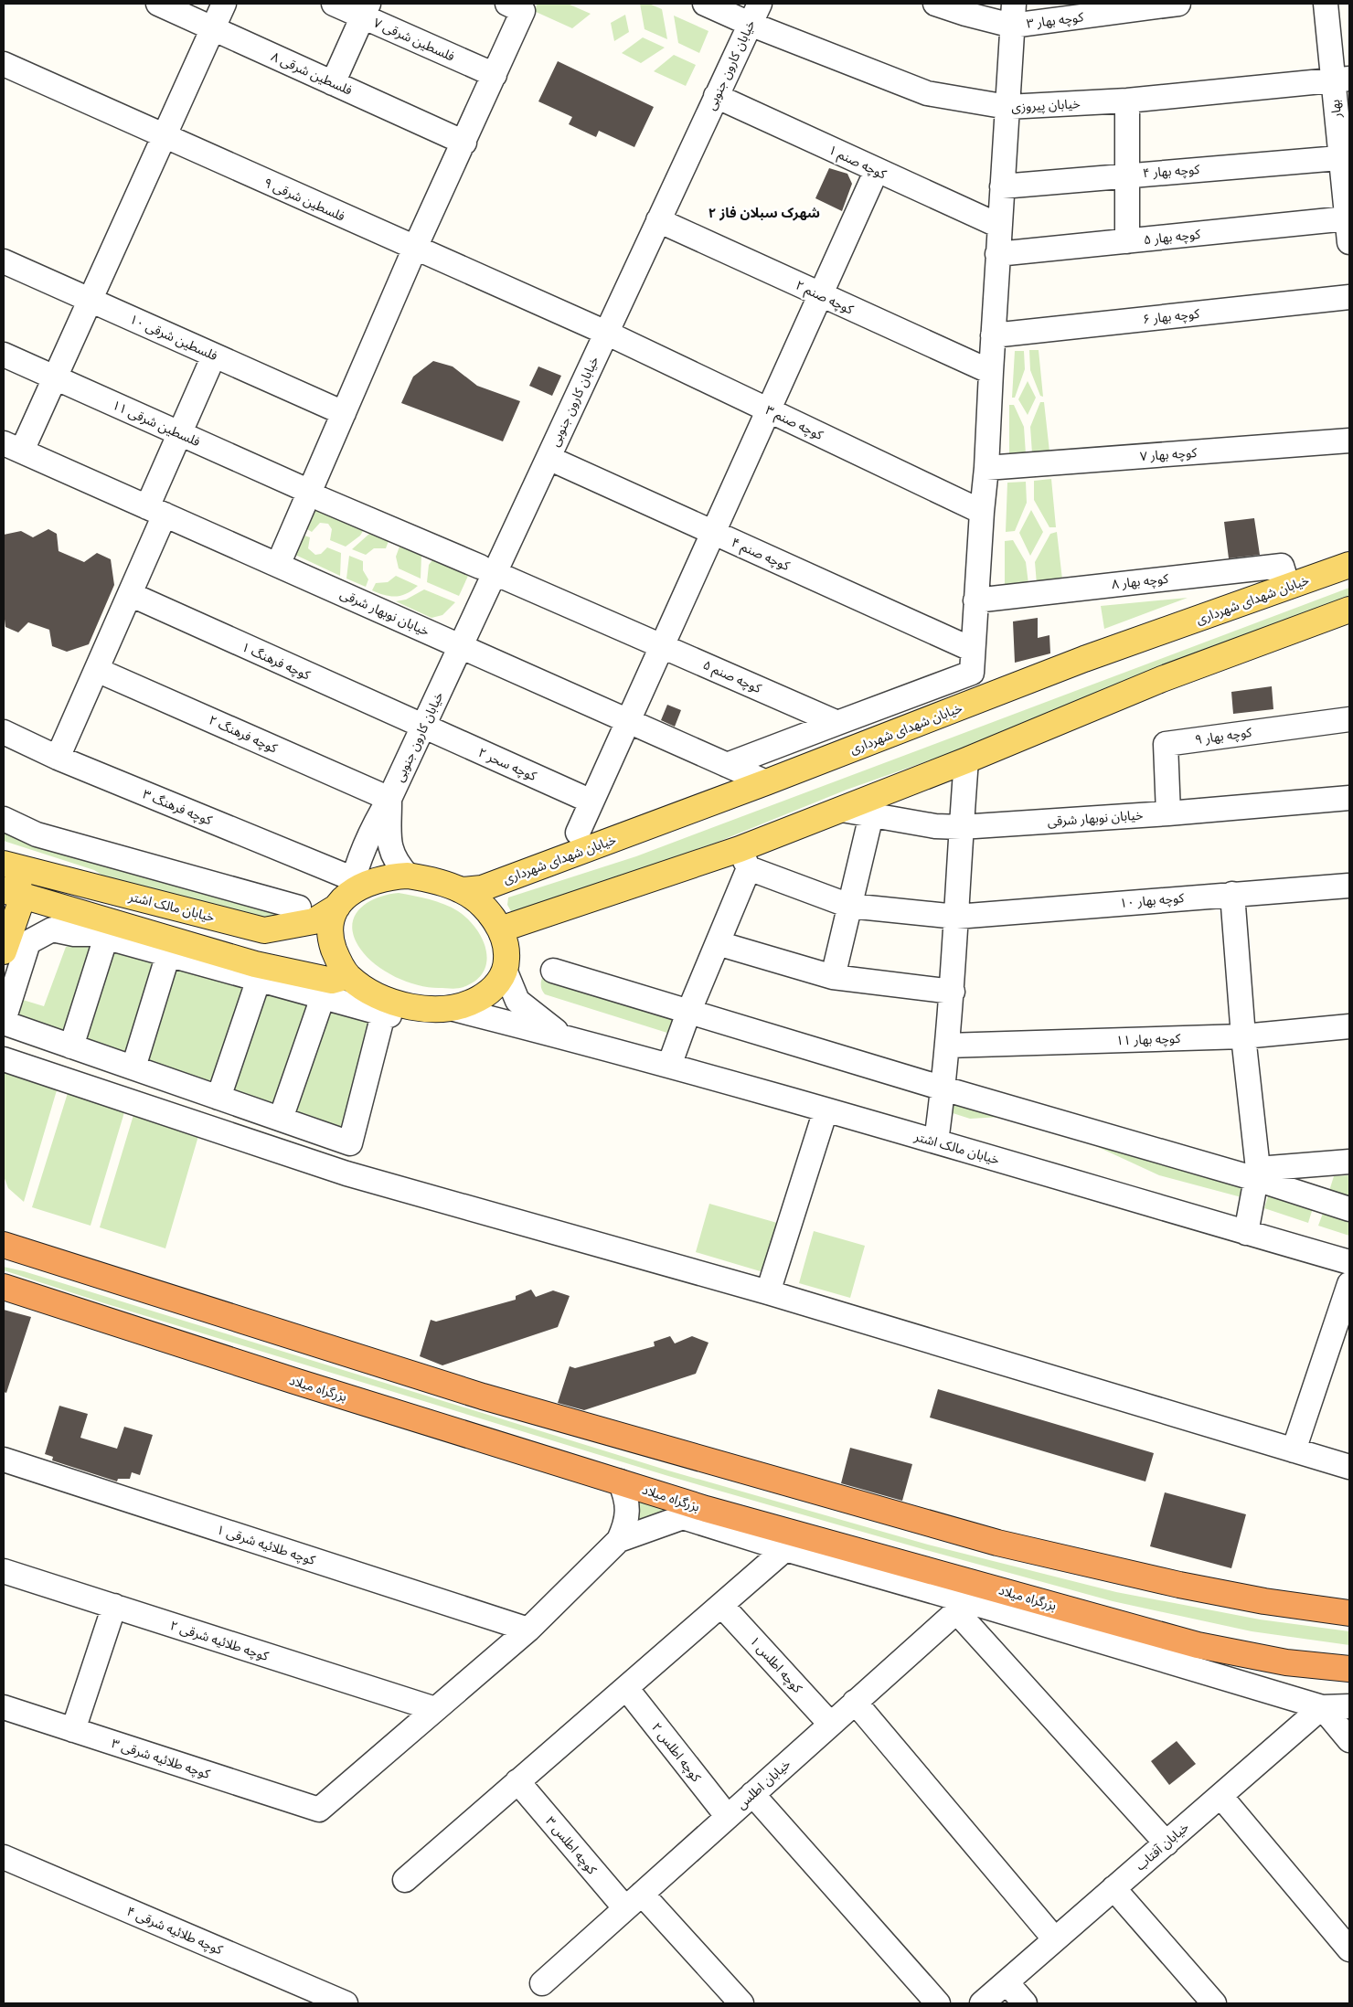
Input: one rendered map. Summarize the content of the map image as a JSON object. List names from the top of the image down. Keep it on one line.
{"streets":{"highway":["بزرگراه میلاد"],"main road":["خیابان شهدای شهرداری","خیابان مالک اشتر"],"street":["کوچه بهار ۳","فلسطین شرقی ۷","خیابان کارون جنوبی","فلسطین شرقی ۸","خیابان پیروزی","بهار","کوچه صنم ۱","کوچه بهار ۴","فلسطین شرقی ۹","کوچه بهار ۵","کوچه صنم ۲","کوچه بهار ۶","فلسطین شرقی ۱۰","کوچه صنم ۳","فلسطین شرقی ۱۱","کوچه بهار ۷","کوچه صنم ۴","کوچه بهار ۸","خیابان نوبهار شرقی","کوچه فرهنگ ۱","کوچه صنم ۵","کوچه فرهنگ ۲","کوچه بهار ۹","کوچه سحر ۲","کوچه فرهنگ ۳","کوچه بهار ۱۰","کوچه بهار ۱۱","کوچه طلائیه شرقی ۱","کوچه طلائیه شرقی ۲","کوچه اطلس ۱","کوچه اطلس ۲","کوچه طلائیه شرقی ۳","خیابان اطلس","کوچه اطلس ۳","خیابان آفتاب","کوچه طلائیه شرقی ۴"]},"crossings":[["خیابان کارون جنوبی","خیابان پیروزی"],["خیابان کارون جنوبی","کوچه صنم ۱"],["خیابان کارون جنوبی","فلسطین شرقی ۹"],["خیابان کارون جنوبی","کوچه صنم ۲"],["خیابان کارون جنوبی","کوچه صنم ۳"],["خیابان کارون جنوبی","فلسطین شرقی ۱۱"],["خیابان کارون جنوبی","کوچه صنم ۴"],["خیابان کارون جنوبی","خیابان شهدای شهرداری"],["خیابان کارون جنوبی","خیابان نوبهار شرقی"],["خیابان کارون جنوبی","کوچه فرهنگ ۱"],["خیابان کارون جنوبی","کوچه صنم ۵"],["خیابان کارون جنوبی","کوچه فرهنگ ۲"],["خیابان کارون جنوبی","کوچه سحر ۲"],["خیابان کارون جنوبی","کوچه فرهنگ ۳"],["خیابان کارون جنوبی","خیابان مالک اشتر"],["خیابان پیروزی","بهار"],["بهار","کوچه بهار ۴"],["بهار","کوچه بهار ۵"],["فلسطین شرقی ۹","کوچه صنم ۳"],["فلسطین شرقی ۱۱","کوچه صنم ۵"],["کوچه بهار ۸","خیابان شهدای شهرداری"],["خیابان شهدای شهرداری","خیابان نوبهار شرقی"],["خیابان شهدای شهرداری","کوچه فرهنگ ۳"],["خیابان شهدای شهرداری","خیابان مالک اشتر"],["خیابان نوبهار شرقی","کوچه بهار ۹"],["کوچه فرهنگ ۱","کوچه سحر ۲"],["کوچه فرهنگ ۳","خیابان مالک اشتر"],["بزرگراه میلاد","خیابان اطلس"],["کوچه طلائیه شرقی ۲","کوچه طلائیه شرقی ۳"],["کوچه اطلس ۱","خیابان اطلس"],["کوچه اطلس ۲","خیابان اطلس"],["خیابان اطلس","کوچه اطلس ۳"]],"districts":["شهرک سبلان فاز ۲"]}
